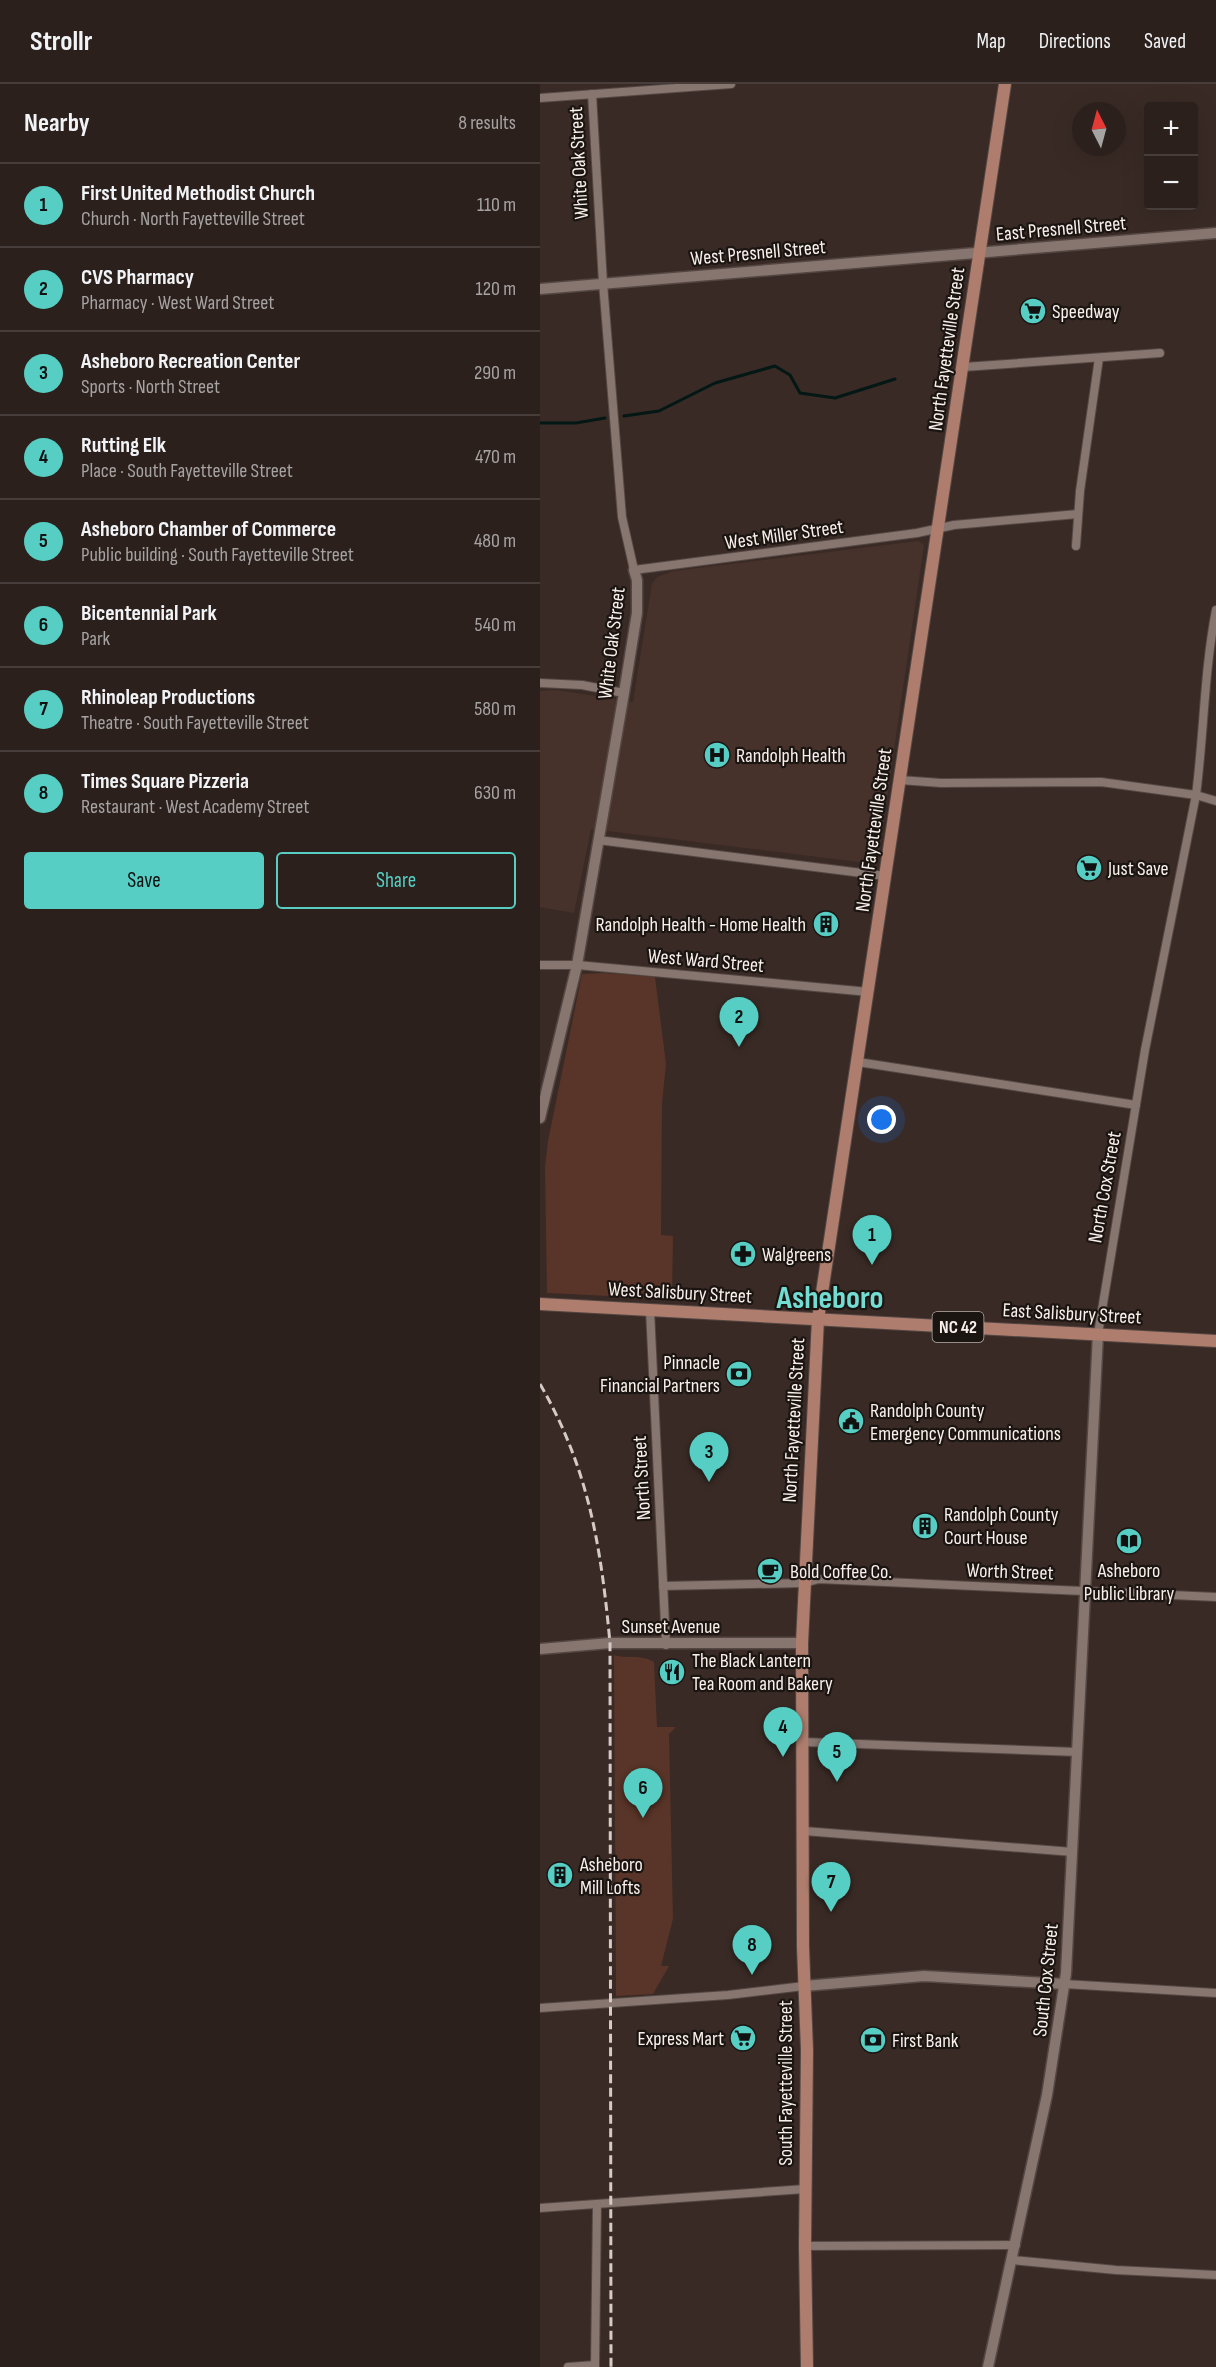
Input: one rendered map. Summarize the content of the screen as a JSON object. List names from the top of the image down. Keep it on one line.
{"streets":{"main road":["White Oak Street","East Presnell Street","West Presnell Street","North Fayetteville Street","North Cox Street","West Salisbury Street","East Salisbury Street","NC 42","Sunset Avenue","South Cox Street","South Fayetteville Street"],"street":["West Miller Street","West Ward Street","North Street","Worth Street"]},"crossings":[["White Oak Street","West Presnell Street"],["White Oak Street","West Miller Street"],["White Oak Street","West Ward Street"],["East Presnell Street","West Presnell Street"],["East Presnell Street","North Fayetteville Street"],["West Presnell Street","North Fayetteville Street"],["North Fayetteville Street","West Miller Street"],["North Fayetteville Street","West Ward Street"],["North Fayetteville Street","West Salisbury Street"],["North Fayetteville Street","East Salisbury Street"],["North Fayetteville Street","Worth Street"],["North Fayetteville Street","South Fayetteville Street"],["North Cox Street","East Salisbury Street"],["North Cox Street","Worth Street"],["North Cox Street","South Cox Street"],["West Salisbury Street","East Salisbury Street"],["West Salisbury Street","North Street"],["North Street","Worth Street"],["North Street","Sunset Avenue"],["Worth Street","South Cox Street"],["Worth Street","South Fayetteville Street"],["Sunset Avenue","South Fayetteville Street"]],"districts":["Asheboro"],"places":{"supermarket":["Speedway","Just Save","Express Mart"],"hospital":["Randolph Health"],"building":["Randolph Health - Home Health","Randolph County Court House","Asheboro Mill Lofts"],"pharmacy":["Walgreens"],"bank":["Pinnacle Financial Partners","First Bank"],"public building":["Randolph County Emergency Communications"],"library":["Asheboro Public Library"],"cafe":["Bold Coffee Co."],"restaurant":["The Black Lantern Tea Room and Bakery"]},"north":"top","page":{"header":"Strollr","nav":["Map","Directions","Saved"],"heading":["Nearby","8 results"],"map_buttons":["+","−"],"list":[{"mark":"1","name":"First United Methodist Church","note":"Church · North Fayetteville Street","value":"110 m"},{"mark":"2","name":"CVS Pharmacy","note":"Pharmacy · West Ward Street","value":"120 m"},{"mark":"3","name":"Asheboro Recreation Center","note":"Sports · North Street","value":"290 m"},{"mark":"4","name":"Rutting Elk","note":"Place · South Fayetteville Street","value":"470 m"},{"mark":"5","name":"Asheboro Chamber of Commerce","note":"Public building · South Fayetteville Street","value":"480 m"},{"mark":"6","name":"Bicentennial Park","note":"Park","value":"540 m"},{"mark":"7","name":"Rhinoleap Productions","note":"Theatre · South Fayetteville Street","value":"580 m"},{"mark":"8","name":"Times Square Pizzeria","note":"Restaurant · West Academy Street","value":"630 m"}],"buttons":["Save","Share"],"pins":["2","1","3","4","5","6","7","8"]}}
